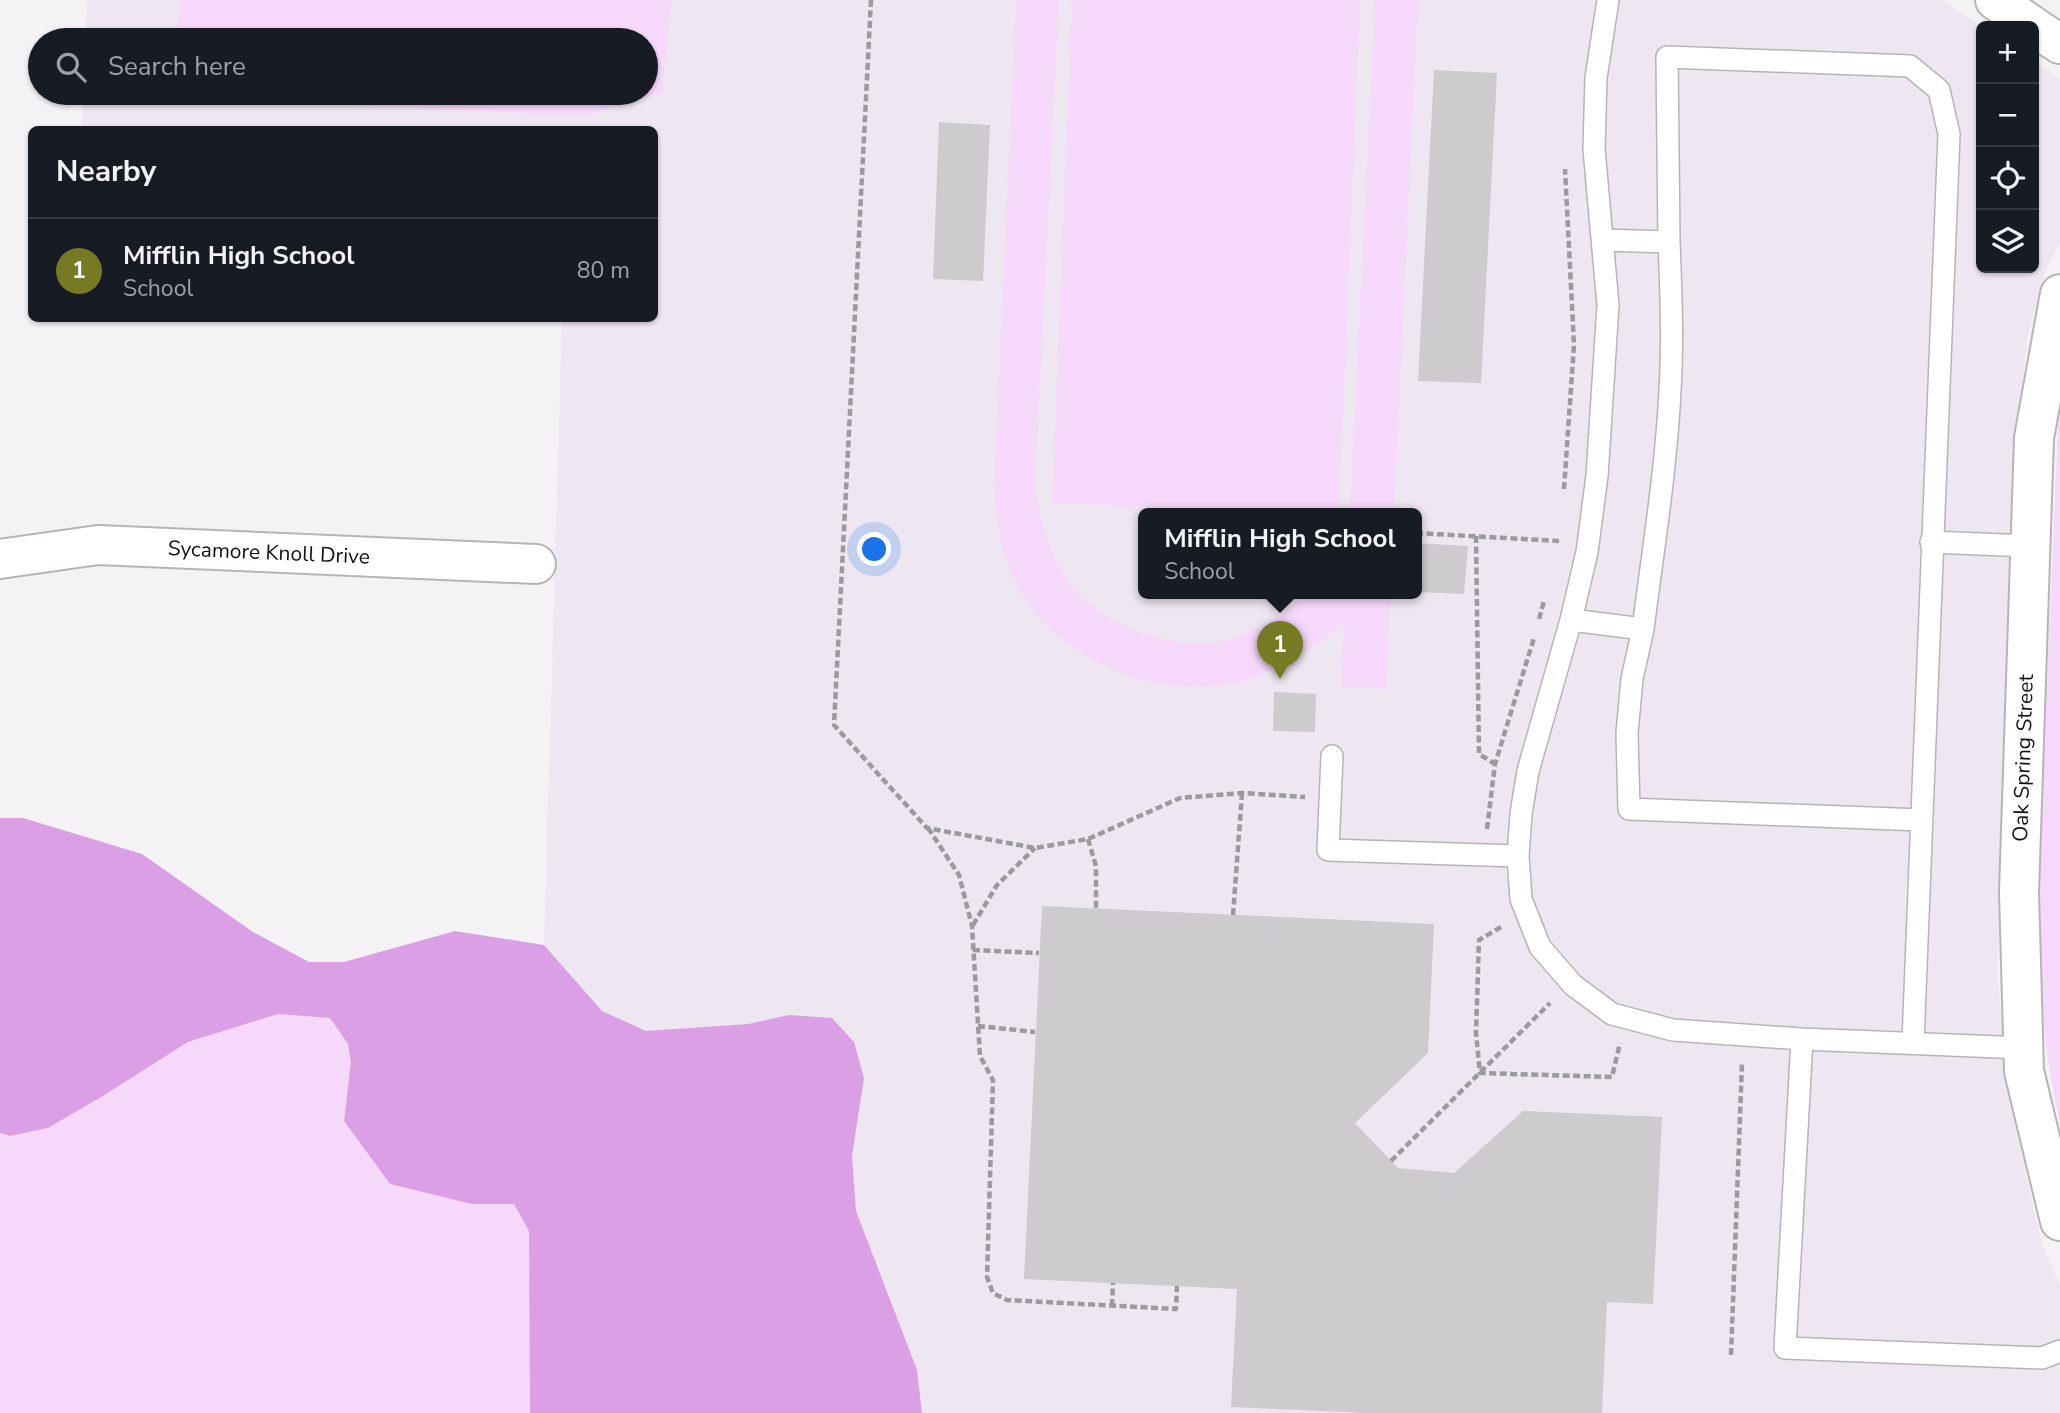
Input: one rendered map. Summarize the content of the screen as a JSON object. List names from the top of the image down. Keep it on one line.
{"streets":{"street":["Sycamore Knoll Drive","Oak Spring Street"]},"page":{"map_buttons":["+","−"],"search":"Search here","heading":"Nearby","list":[{"mark":"1","name":"Mifflin High School","note":"School","value":"80 m"}],"popup":["Mifflin High School","School"],"pins":"1"}}
